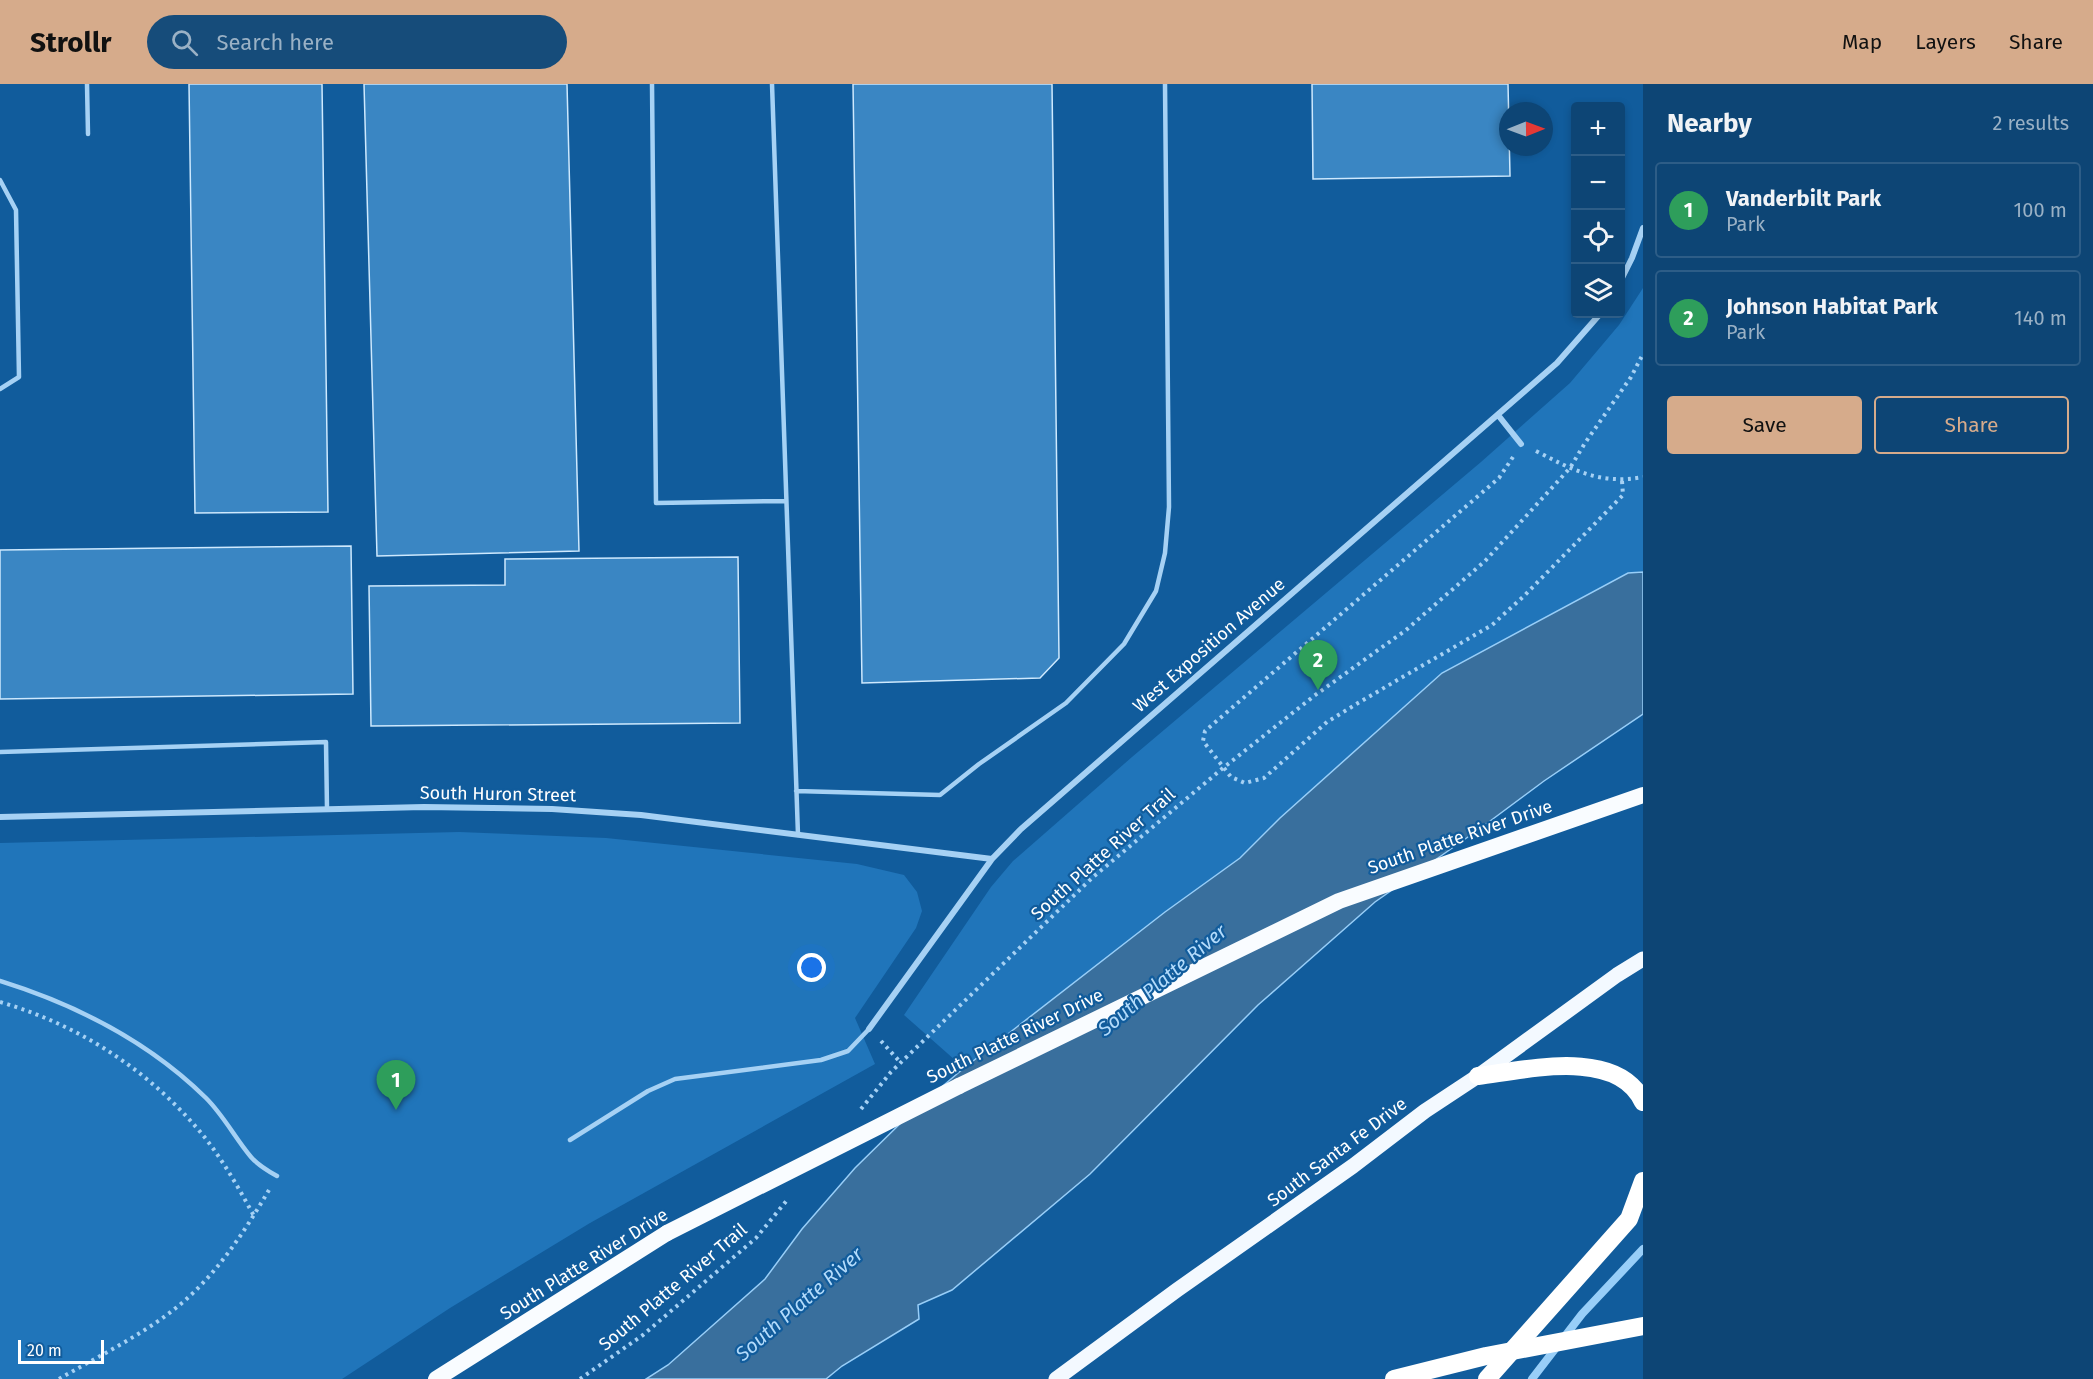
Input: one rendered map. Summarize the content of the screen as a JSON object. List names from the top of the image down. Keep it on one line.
{"streets":{"highway":["South Platte River Drive"],"main road":["South Santa Fe Drive"],"street":["West Exposition Avenue","South Huron Street"],"path":["South Platte River Trail"]},"crossings":[["West Exposition Avenue","South Huron Street"]],"water":["South Platte River"],"scale_bar":"20 m","north":"right","page":{"header":"Strollr","search":"Search here","nav":["Map","Layers","Share"],"heading":["Nearby","2 results"],"map_buttons":["+","−"],"list":[{"mark":"1","name":"Vanderbilt Park","note":"Park","value":"100 m"},{"mark":"2","name":"Johnson Habitat Park","note":"Park","value":"140 m"}],"buttons":["Save","Share"],"pins":["2","1"],"scale":"20 m"}}
